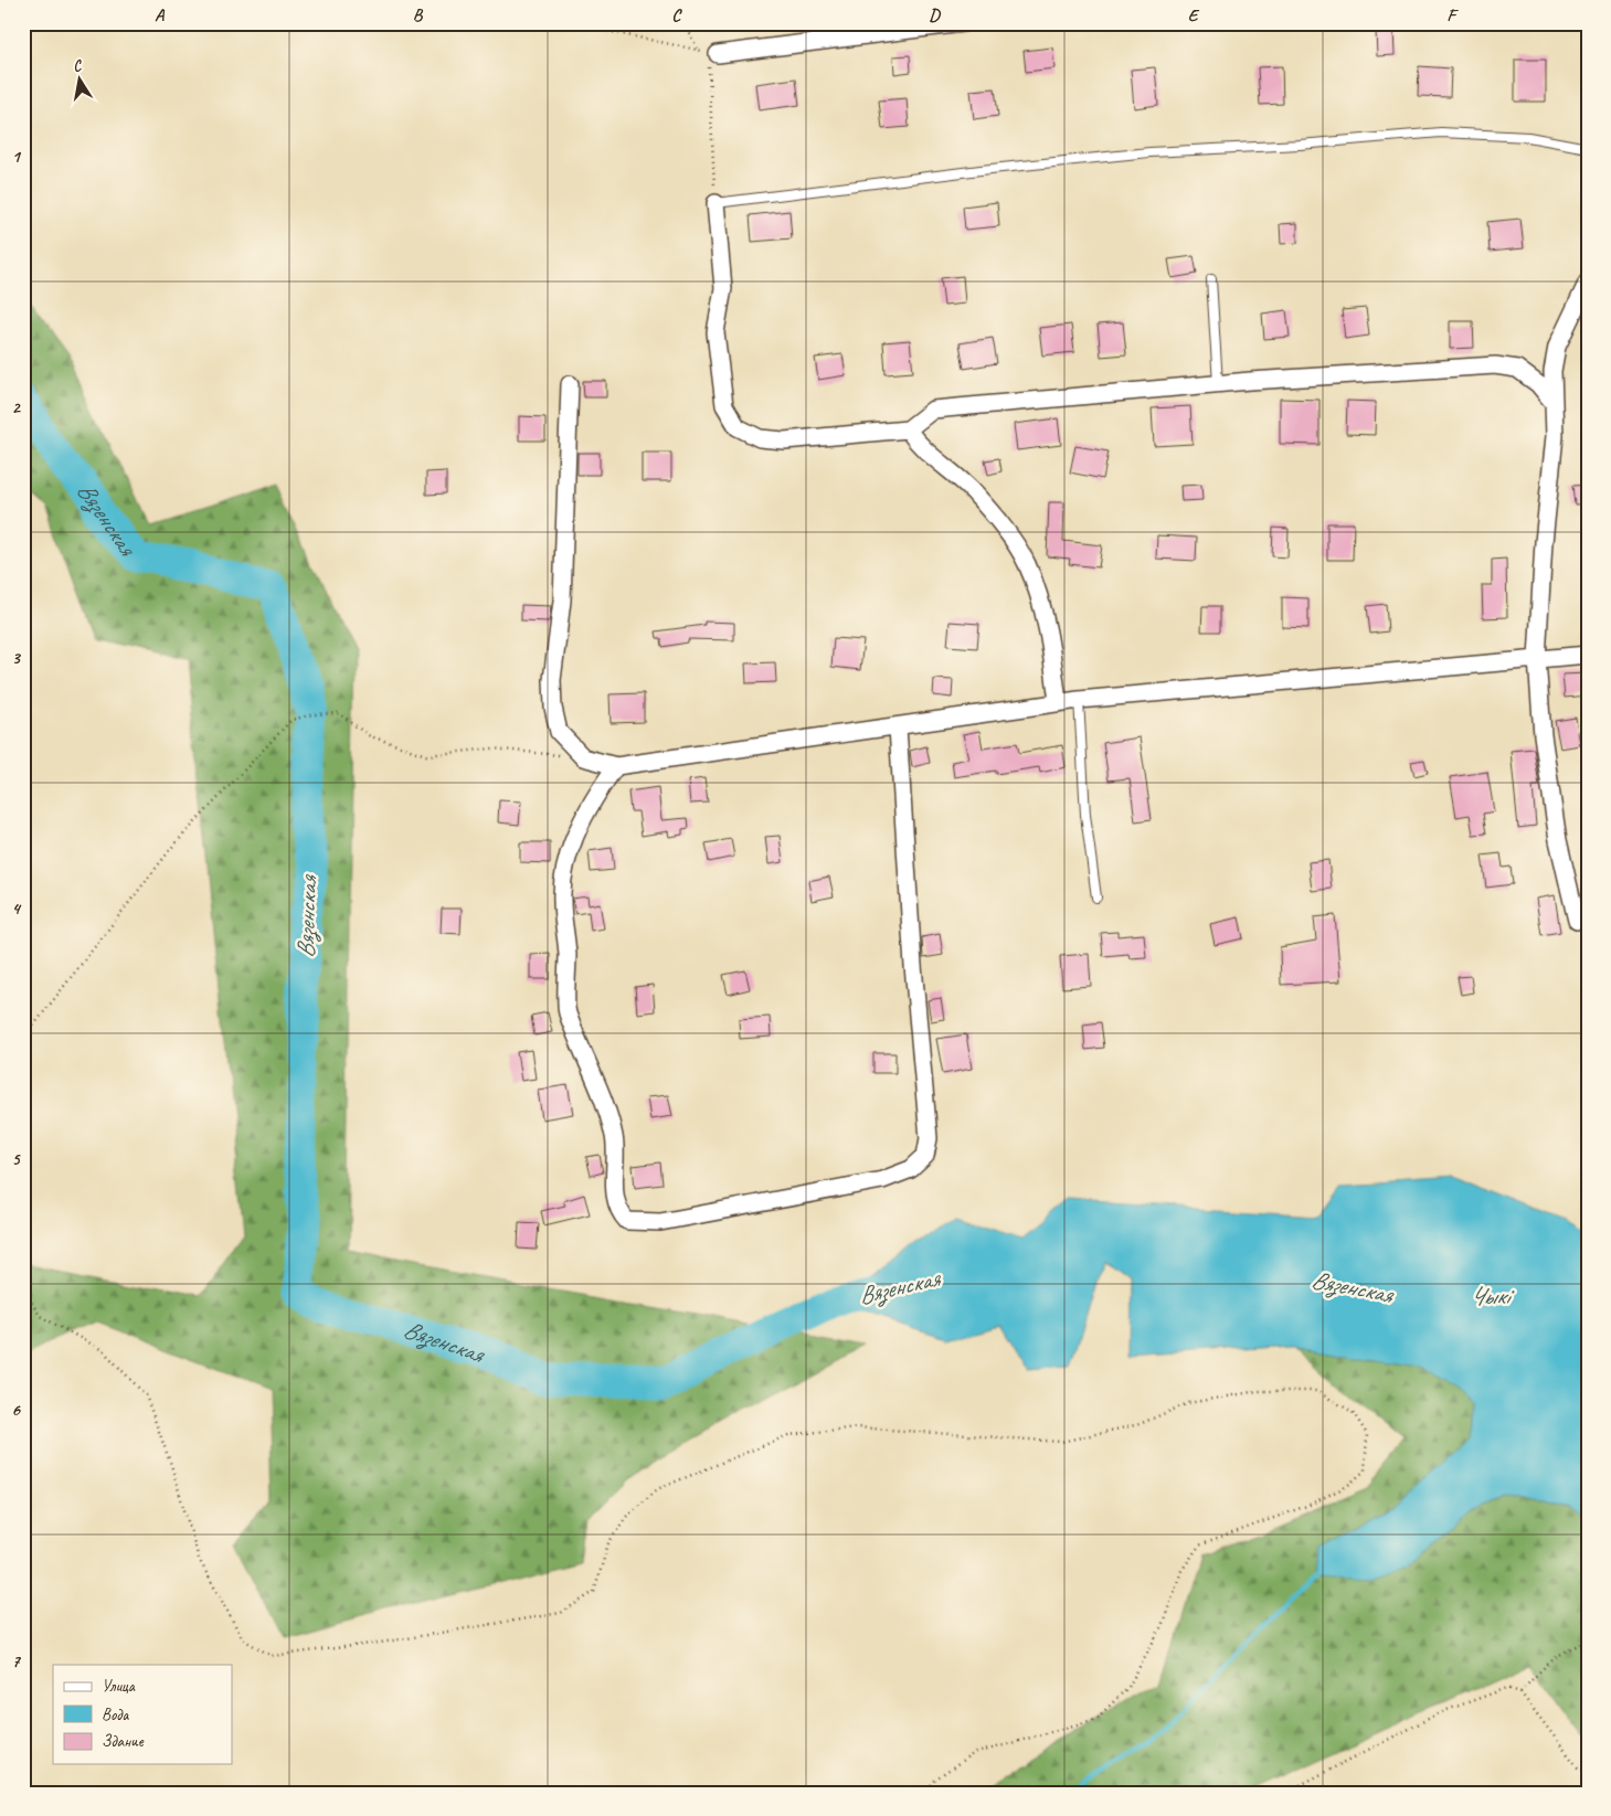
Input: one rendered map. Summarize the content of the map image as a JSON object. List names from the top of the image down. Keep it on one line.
{"water":["Вязенская","Чыкі"],"legend":["Улица","Вода","Здание"],"north":"top","grid":{"columns":["A","B","C","D","E","F"],"rows":["1","2","3","4","5","6","7"]}}
